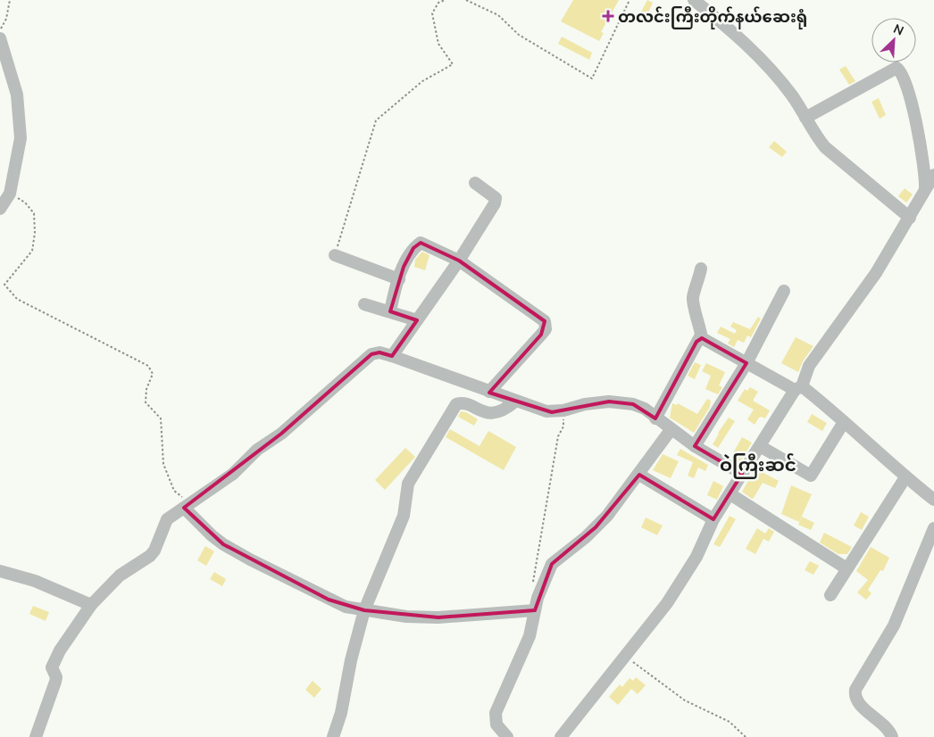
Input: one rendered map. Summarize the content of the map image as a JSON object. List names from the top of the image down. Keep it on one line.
{"districts":["ဝဲကြီးဆင်"],"places":{"health":["တလင်းကြီးတိုက်နယ်ဆေးရုံ"]},"north":"top right"}
